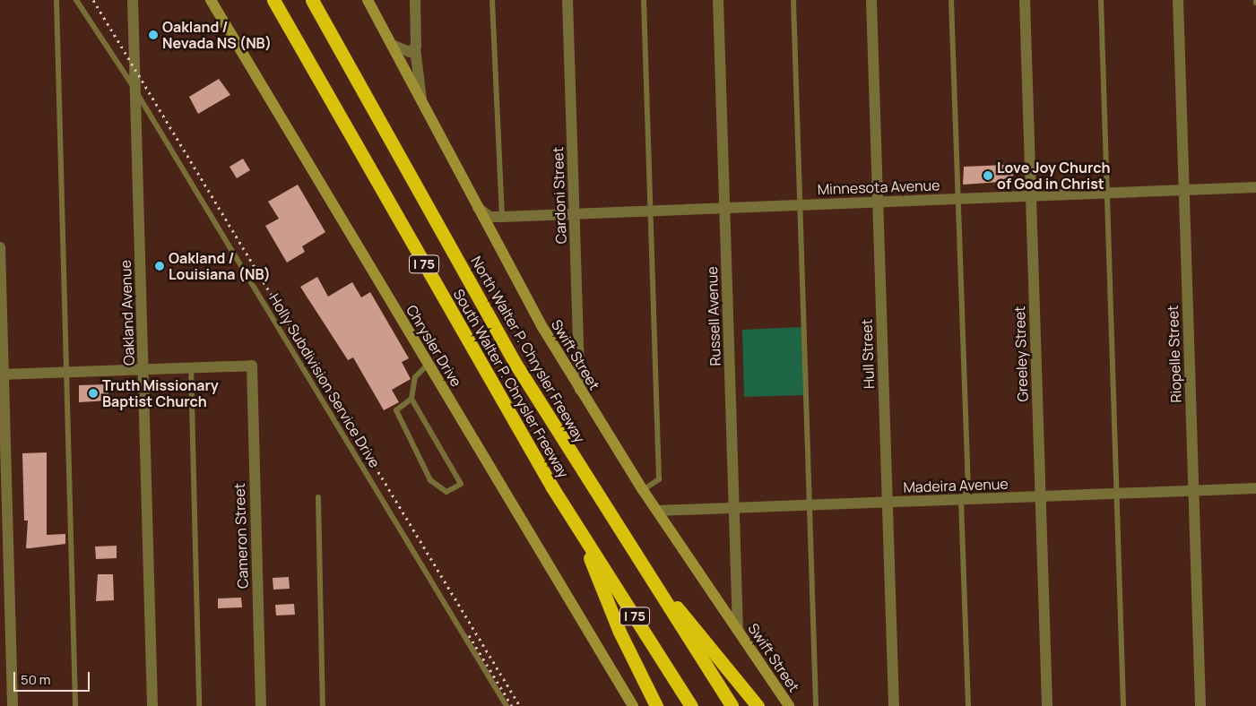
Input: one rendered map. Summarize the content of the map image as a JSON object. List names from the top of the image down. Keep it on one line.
{"streets":{"highway":["I 75","North Walter P. Chrysler Freeway","South Walter P. Chrysler Freeway"],"main road":["Chrysler Drive","Swift Street"],"street":["Minnesota Avenue","Cardoni Street","Oakland Avenue","Russell Avenue","Hull Street","Greeley Street","Riopelle Street","Madeira Avenue","Cameron Street"],"lane":["Holly Subdivision Service Drive"]},"crossings":[["Minnesota Avenue","Cardoni Street"],["Minnesota Avenue","Russell Avenue"],["Minnesota Avenue","Hull Street"],["Minnesota Avenue","Greeley Street"],["Minnesota Avenue","Riopelle Street"],["Minnesota Avenue","Swift Street"],["Cardoni Street","Swift Street"],["Oakland Avenue","Holly Subdivision Service Drive"],["Russell Avenue","Swift Street"],["Russell Avenue","Madeira Avenue"],["Hull Street","Madeira Avenue"],["Greeley Street","Madeira Avenue"],["Riopelle Street","Madeira Avenue"],["Swift Street","Madeira Avenue"]],"places":["Oakland / Nevada NS (NB)","Love Joy Church of God in Christ","Oakland / Louisiana (NB)","Truth Missionary Baptist Church"],"scale_bar":"50 m"}
